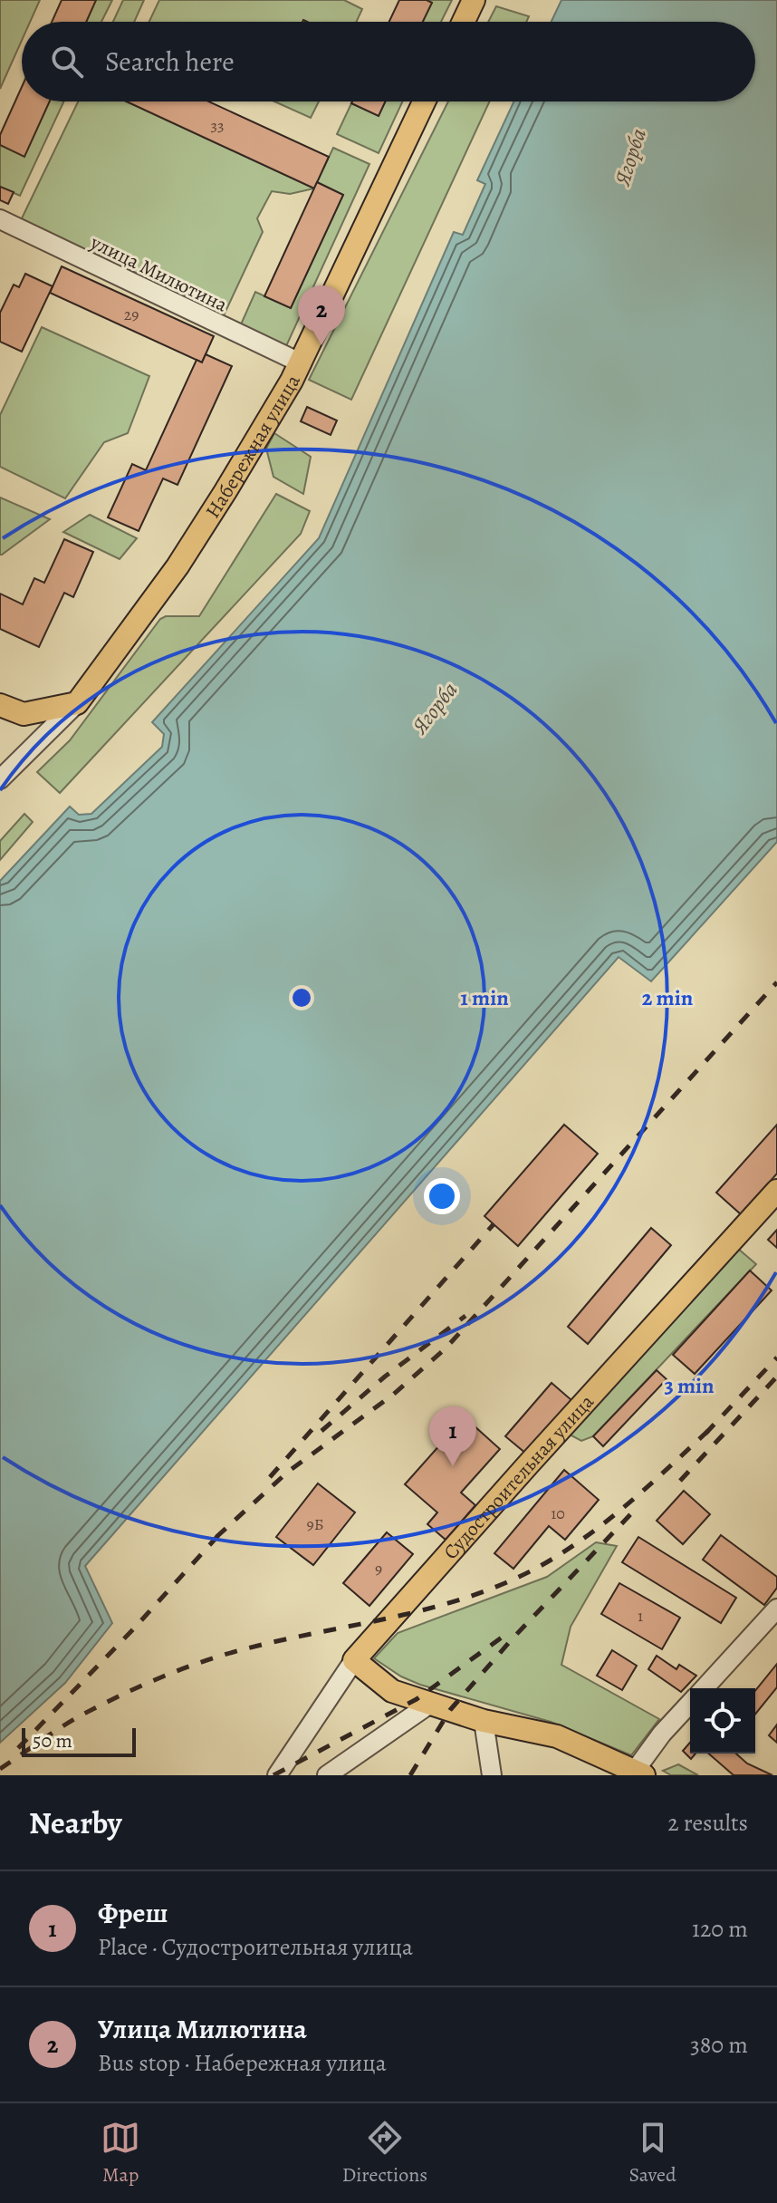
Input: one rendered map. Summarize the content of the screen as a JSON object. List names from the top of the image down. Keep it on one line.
{"streets":{"main road":["Набережная улица","Судостроительная улица"],"street":["улица Милютина"]},"crossings":[["улица Милютина","Набережная улица"]],"water":["Ягорба"],"house_numbers":["33","29","10","9Б","9","1"],"scale_bar":"50 m","page":{"search":"Search here","pins":["2","1"],"scale":"50 m","heading":["Nearby","2 results"],"list":[{"mark":"1","name":"Фреш","note":"Place · Судостроительная улица","value":"120 m"},{"mark":"2","name":"Улица Милютина","note":"Bus stop · Набережная улица","value":"380 m"}],"nav":["Map","Directions","Saved"]},"rings":["1 min","2 min","3 min"]}
